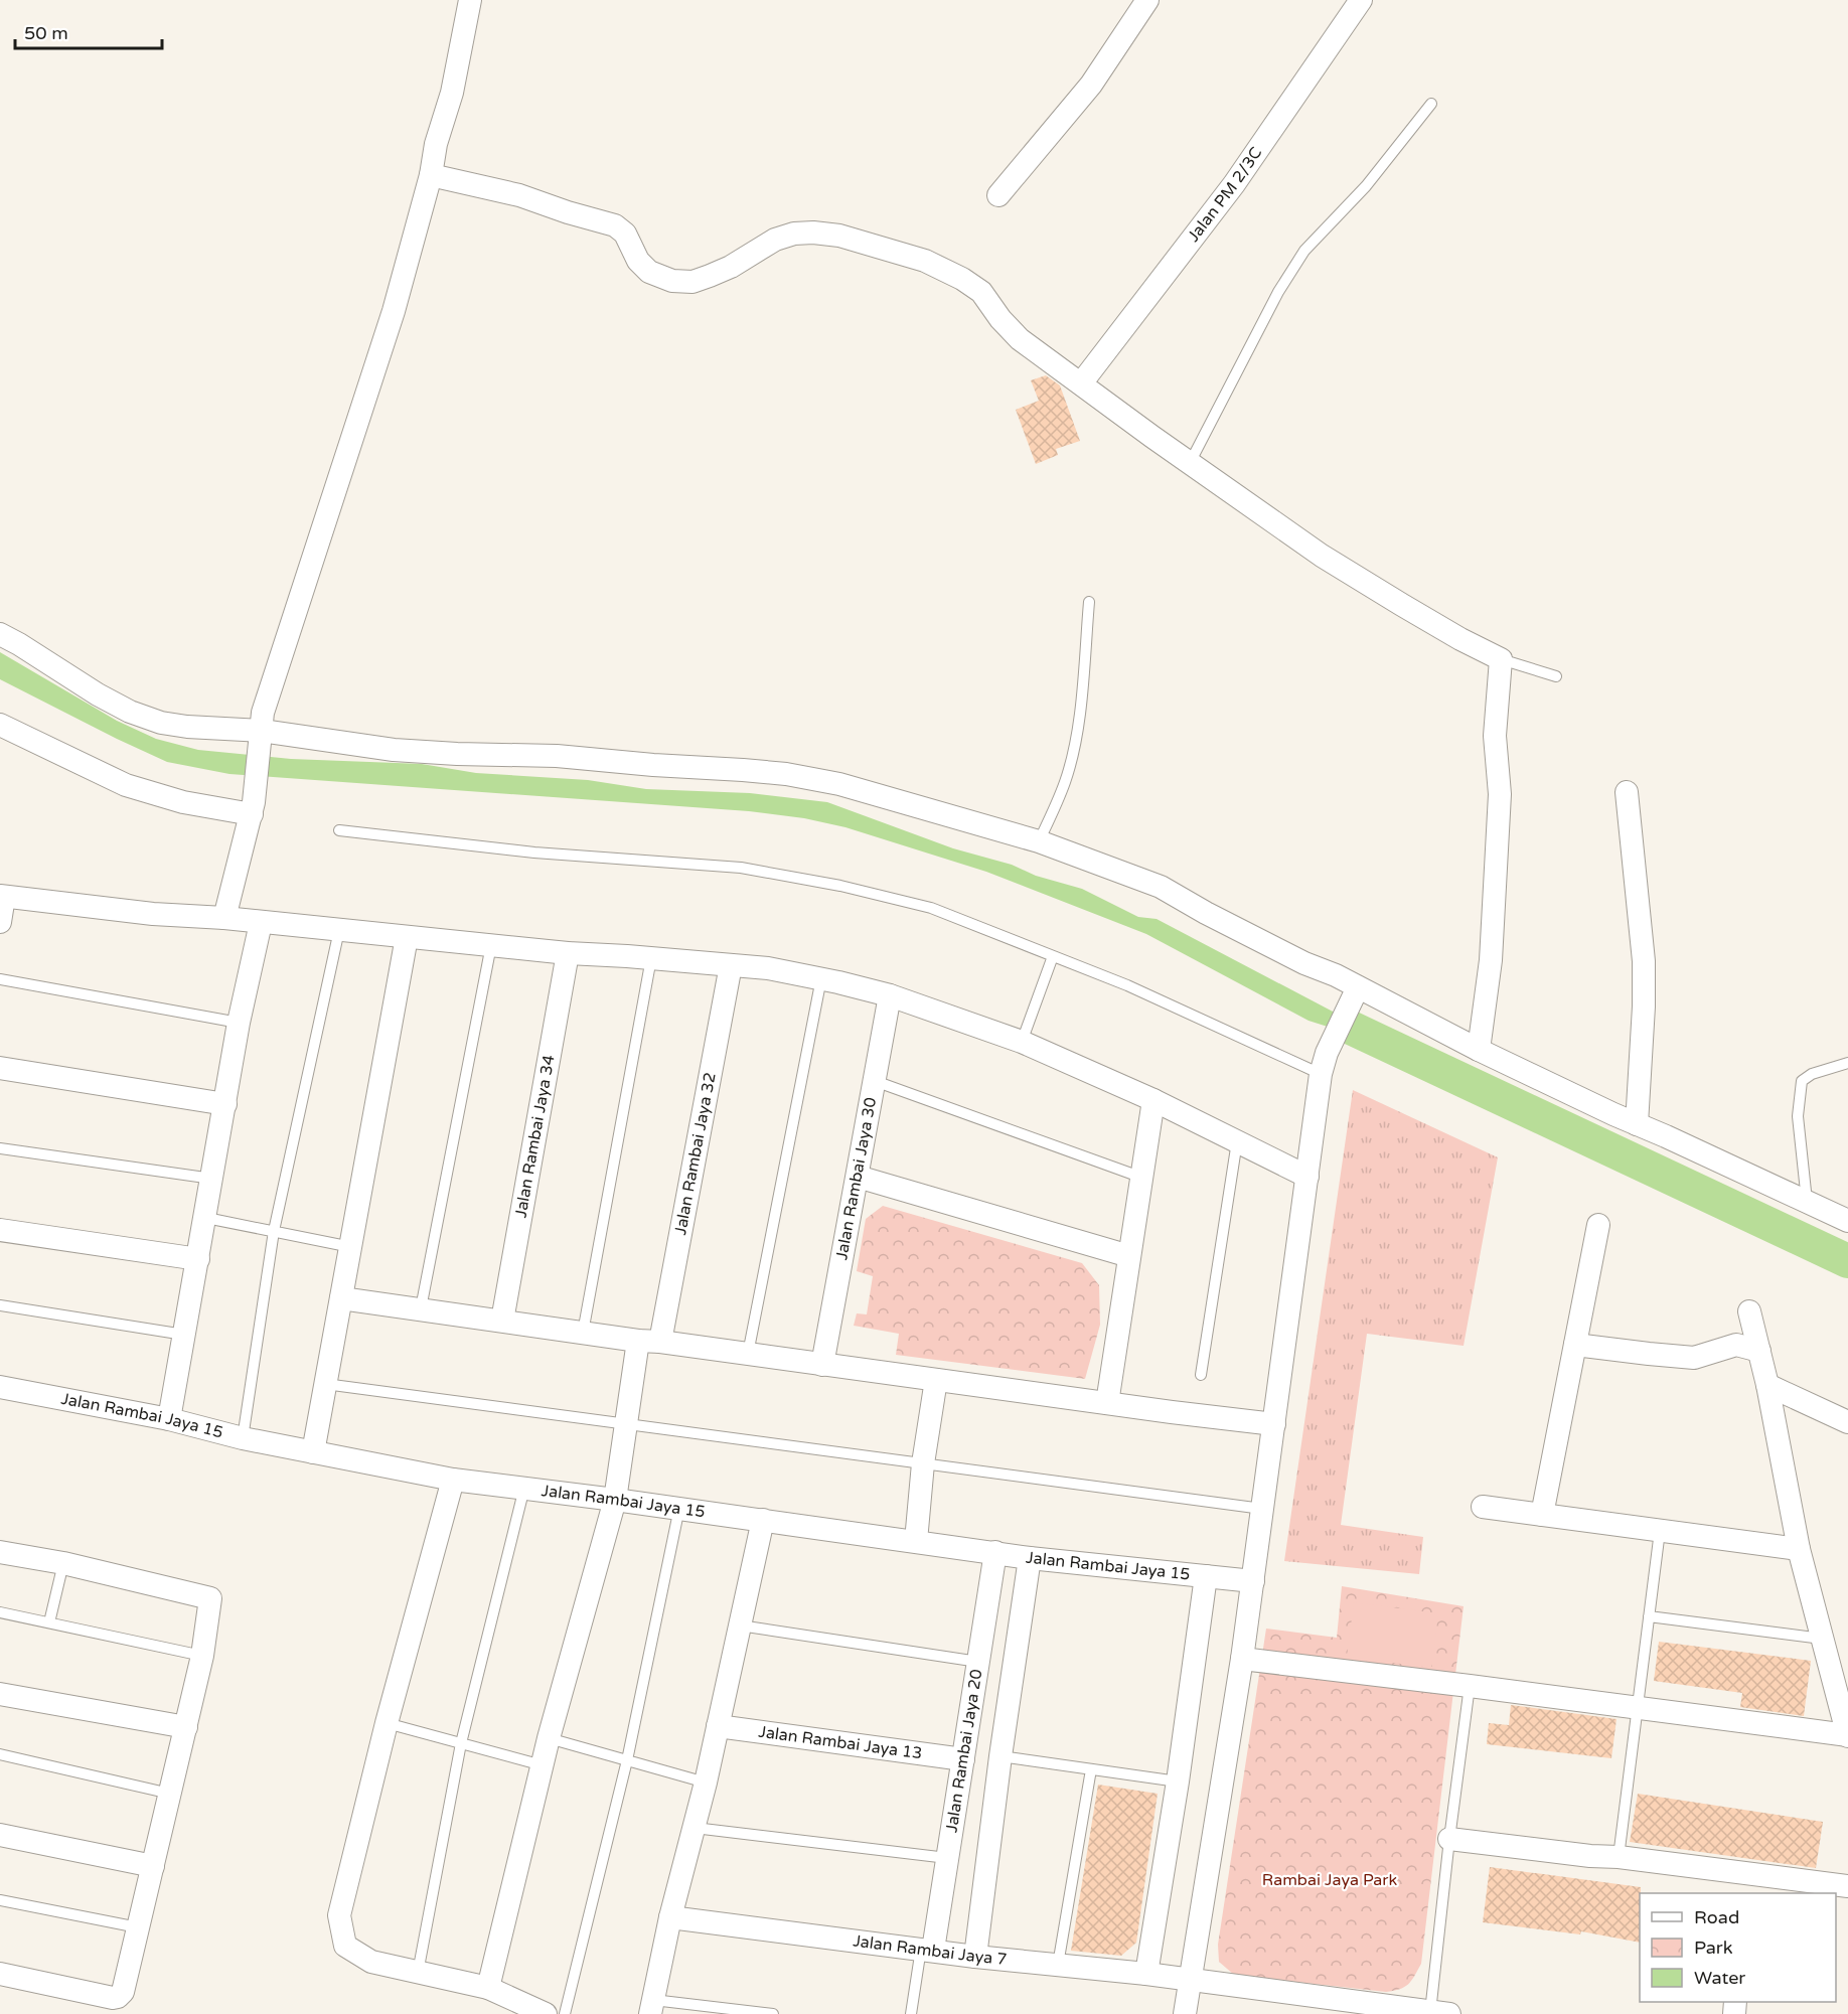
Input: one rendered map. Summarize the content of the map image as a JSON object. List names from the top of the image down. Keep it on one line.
{"streets":{"street":["Jalan PM 2/3C","Jalan Rambai Jaya 34","Jalan Rambai Jaya 32","Jalan Rambai Jaya 30","Jalan Rambai Jaya 15","Jalan Rambai Jaya 13","Jalan Rambai Jaya 20","Jalan Rambai Jaya 7"]},"crossings":[["Jalan Rambai Jaya 32","Jalan Rambai Jaya 15"],["Jalan Rambai Jaya 15","Jalan Rambai Jaya 20"],["Jalan Rambai Jaya 13","Jalan Rambai Jaya 20"],["Jalan Rambai Jaya 20","Jalan Rambai Jaya 7"]],"parks":["Rambai Jaya Park"],"legend":["Road","Park","Water"],"scale_bar":"50 m"}
